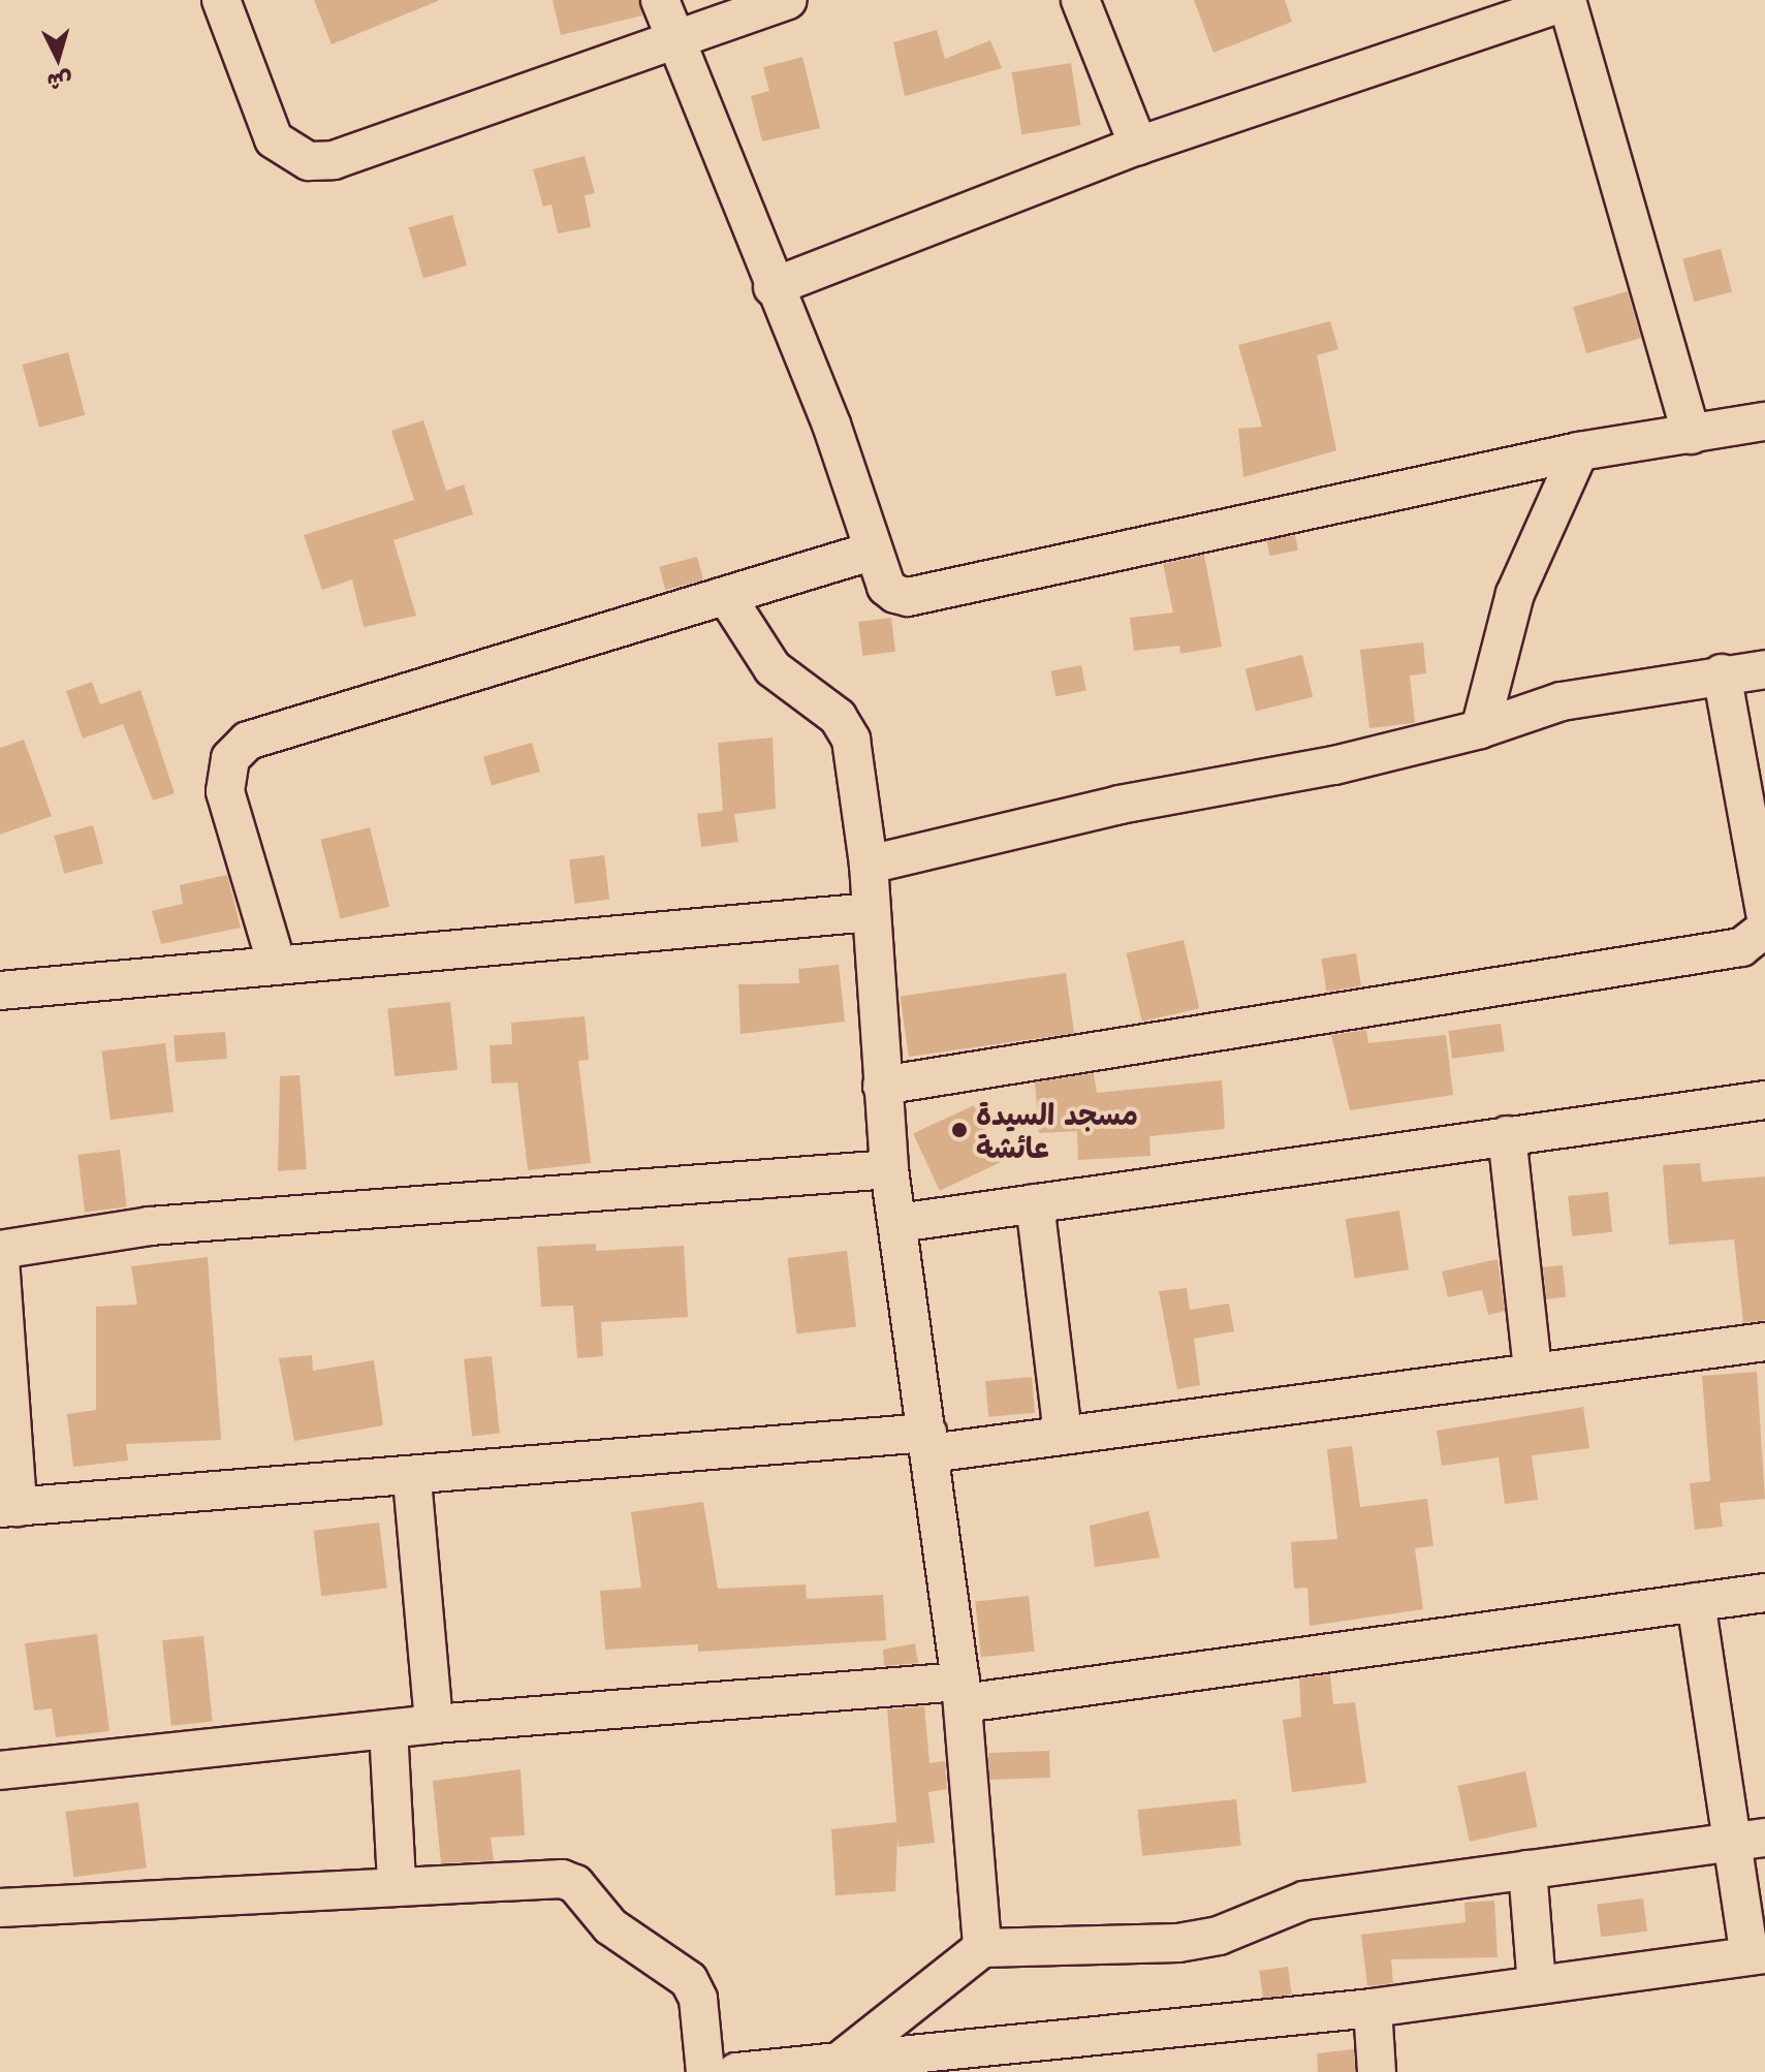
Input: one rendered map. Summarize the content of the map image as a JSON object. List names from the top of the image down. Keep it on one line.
{"places":["مسجد السيدة عائشة"],"north":"bottom"}
